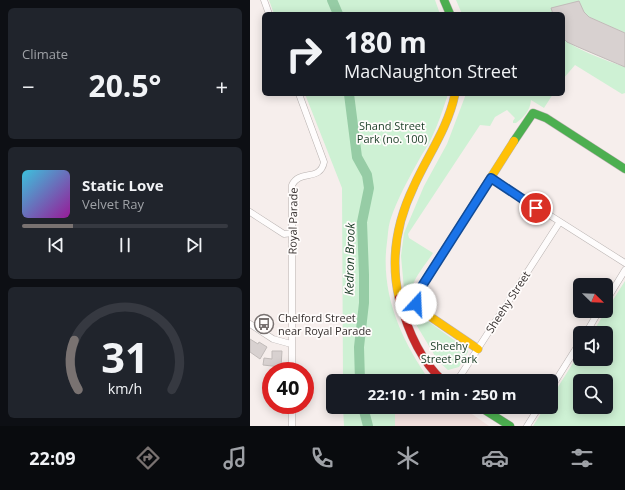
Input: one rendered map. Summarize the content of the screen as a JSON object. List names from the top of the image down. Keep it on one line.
{"streets":{"street":["Royal Parade","Sheehy Street"]},"water":["Kedron Brook"],"parks":["Shand Street Park (no. 100)","Sheehy Street Park"],"places":{"bus stop":["Chelford Street near Royal Parade"]},"north":"bottom right","page":{"tile":"Climate","turn":["180 m","MacNaughton Street"],"heat":["−","20.5°","+"],"song":["Static Love","Velvet Ray"],"limit":"40","trip":"22:10 · 1 min · 250 m","tabs":"22:09","gauge":["31","km/h"]}}
